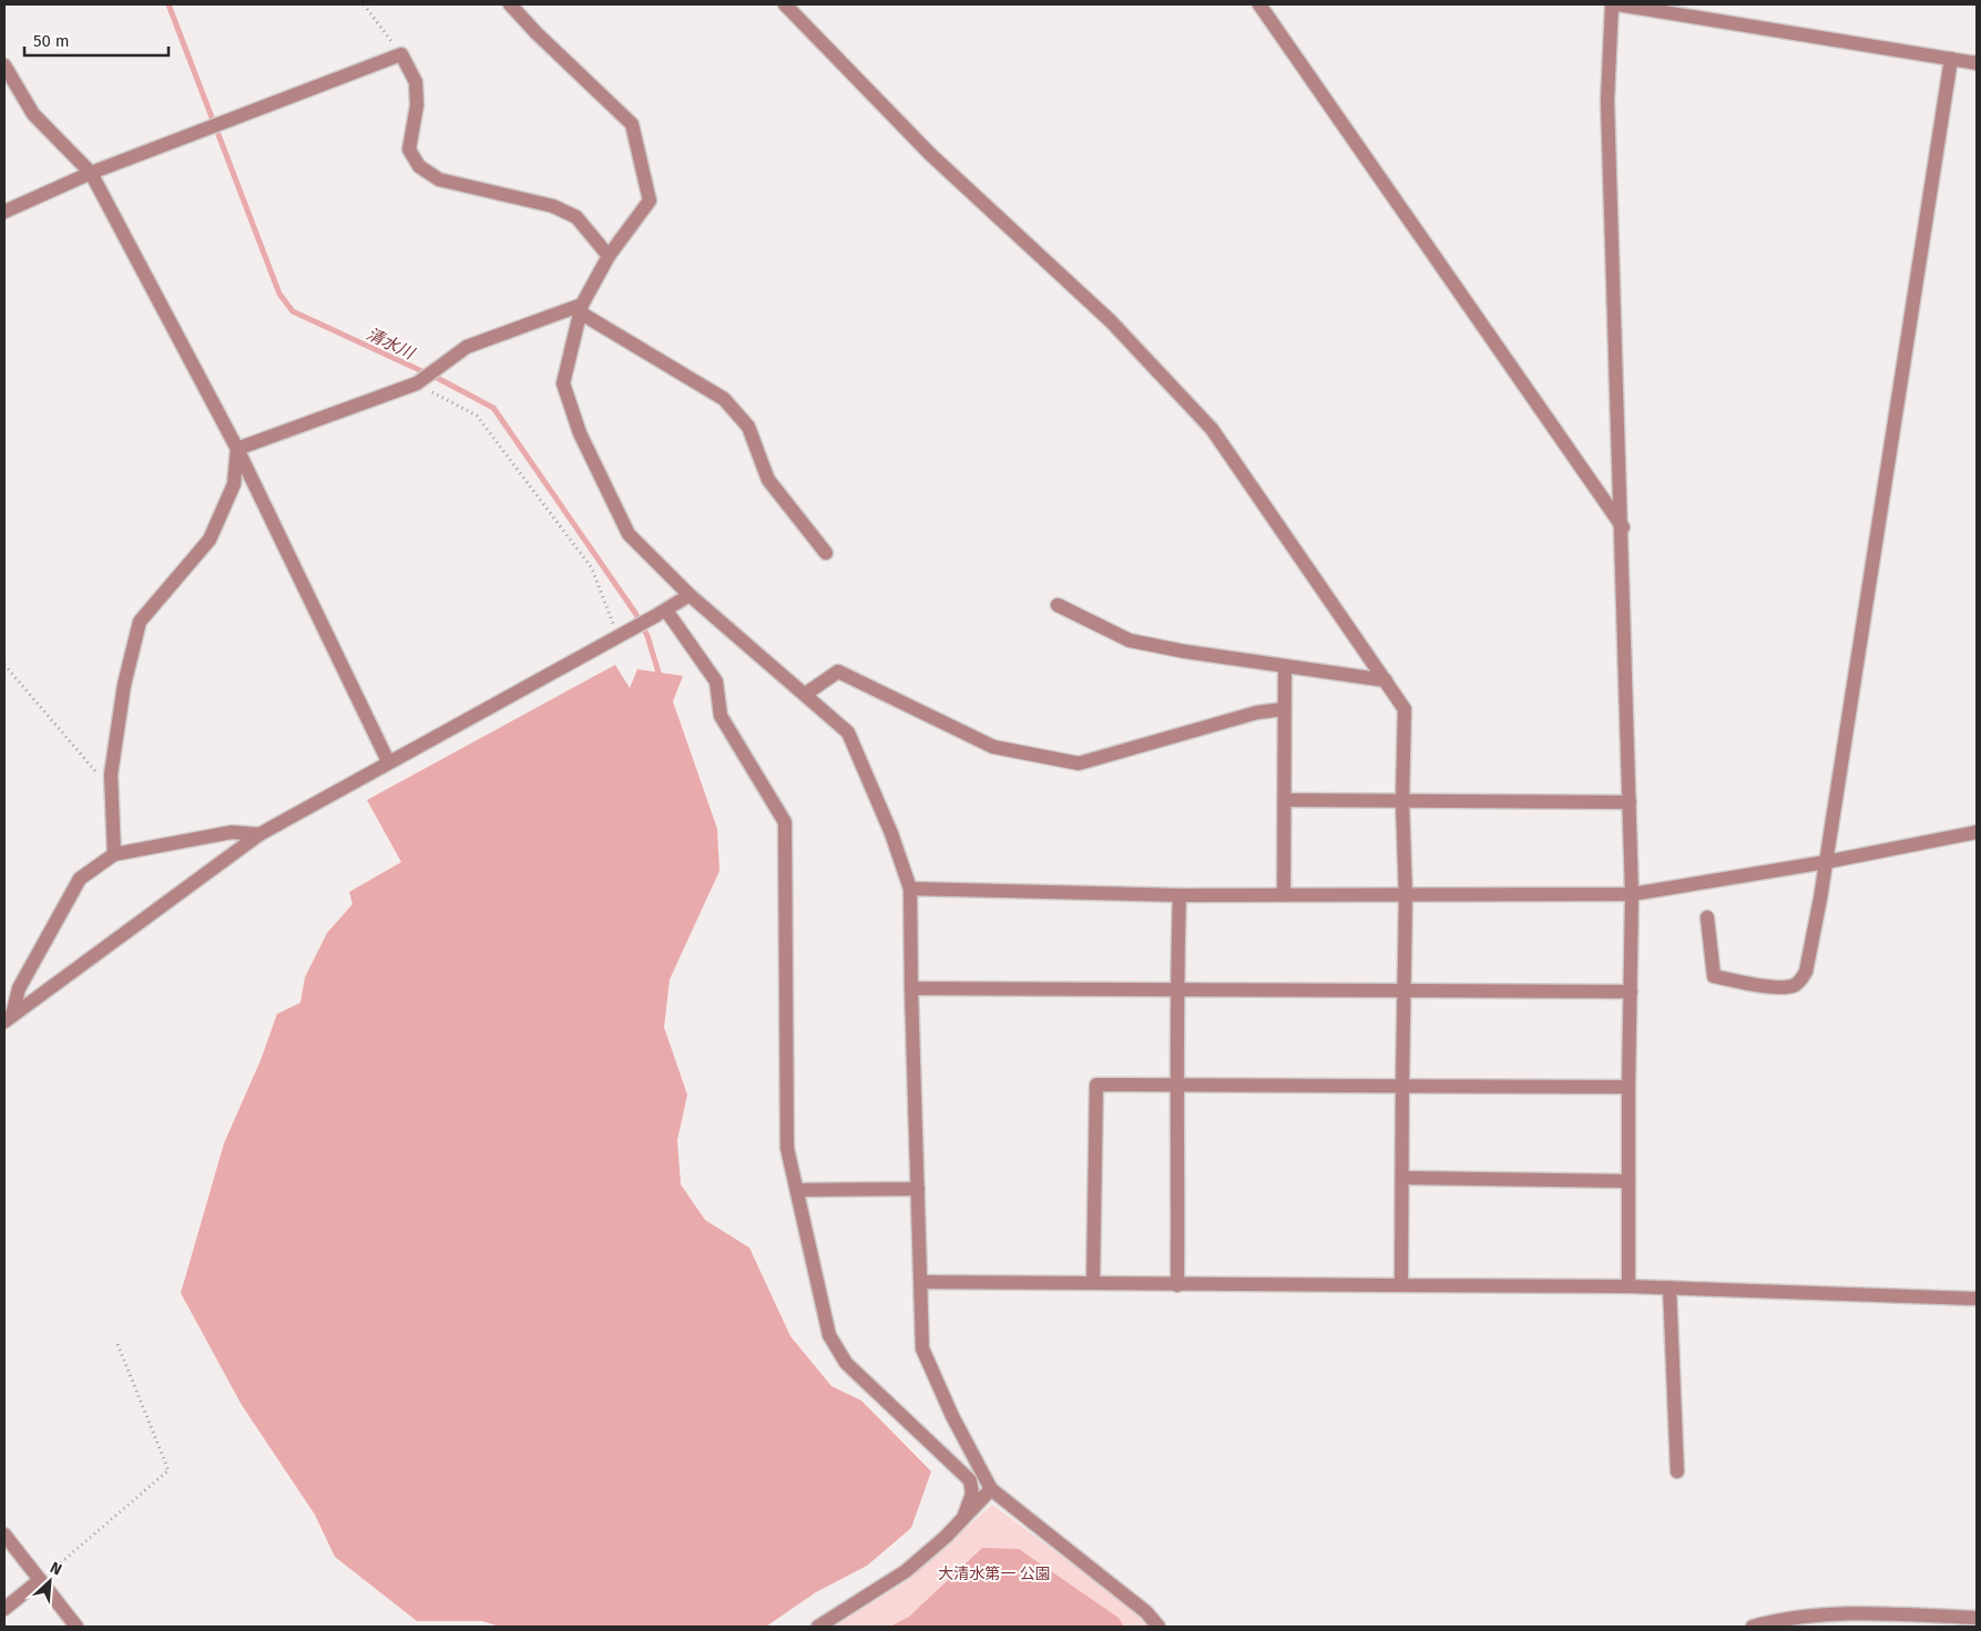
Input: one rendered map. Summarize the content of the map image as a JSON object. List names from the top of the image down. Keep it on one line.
{"water":["清水川"],"parks":["大清水第一 公園"],"scale_bar":"50 m","north":"top right"}
